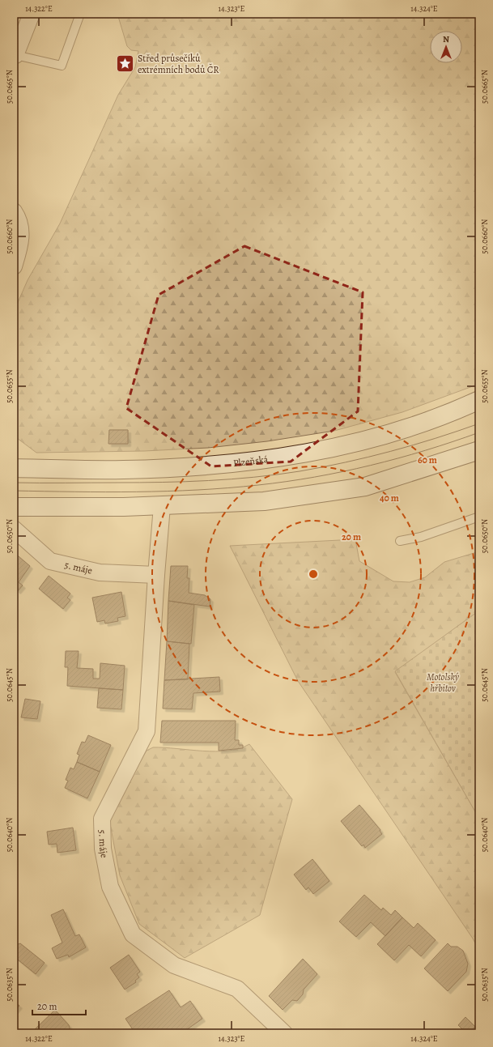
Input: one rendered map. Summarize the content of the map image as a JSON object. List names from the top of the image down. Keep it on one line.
{"streets":{"main road":["Plzeňská"],"street":["5. máje"]},"parks":["Motolský hřbitov"],"places":{"place":["Střed průsečíků extrémních bodů ČR"]},"scale_bar":"20 m","north":"top","coordinates":["14.322°E","14.323°E","14.324°E","50.0665°N","50.0660°N","50.0655°N","50.0650°N","50.0645°N","50.0640°N","50.0635°N"],"rings":["60 m","40 m","20 m"]}
